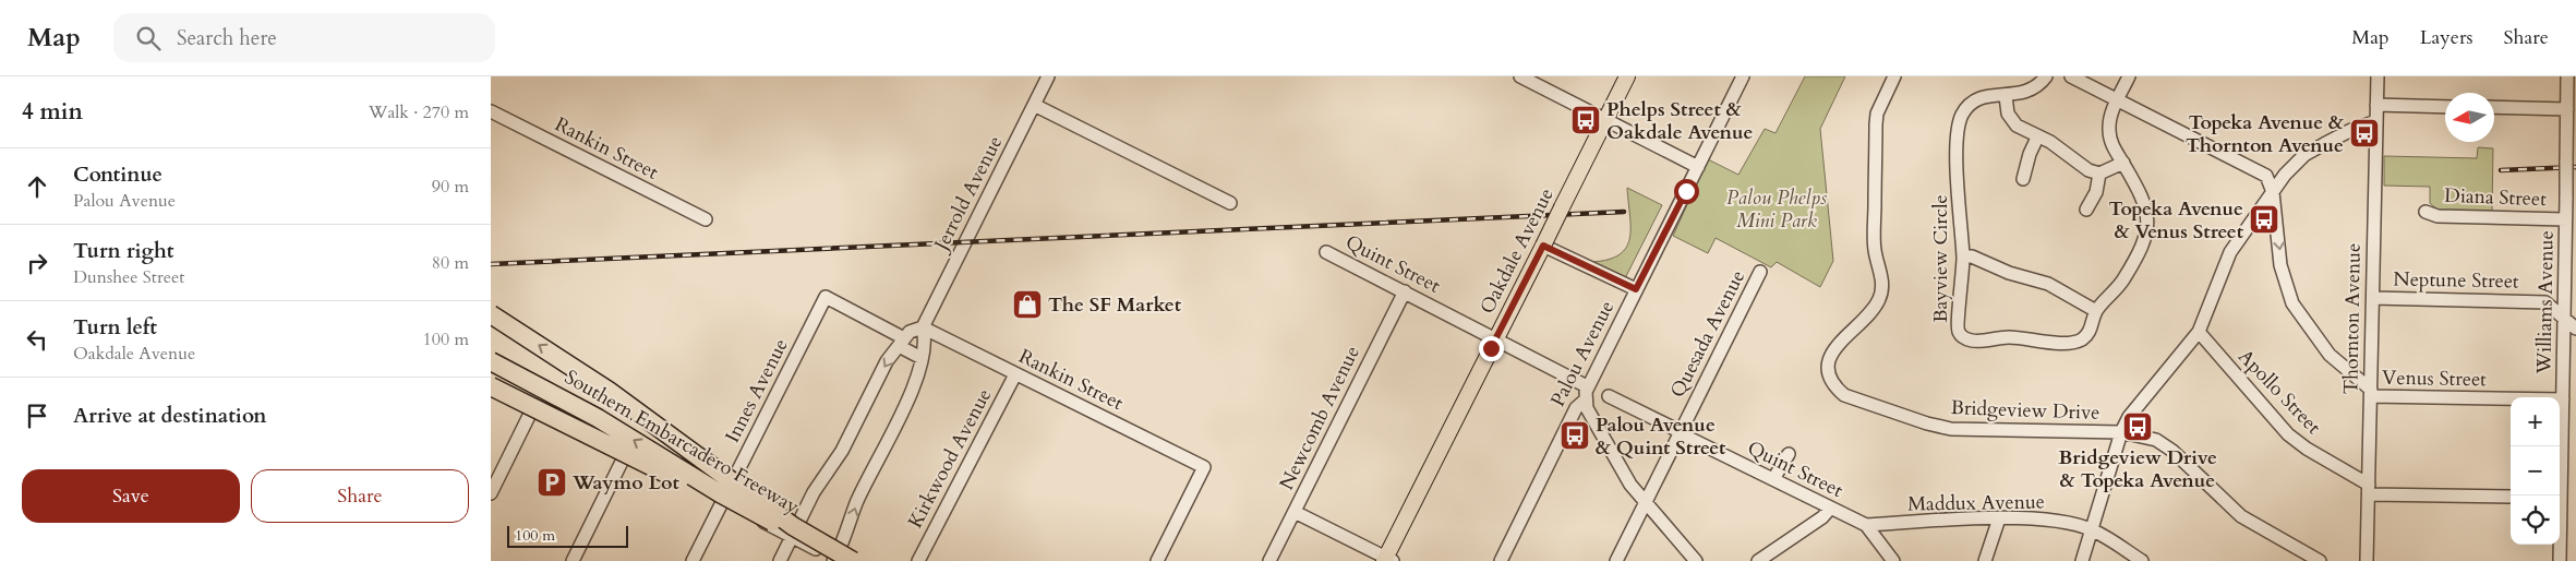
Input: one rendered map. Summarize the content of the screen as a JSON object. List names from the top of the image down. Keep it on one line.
{"streets":{"highway":["Southern Embarcadero Freeway"],"main road":["Oakdale Avenue"],"street":["Rankin Street","Jerrold Avenue","Diana Street","Bayview Circle","Quint Street","Neptune Street","Williams Avenue","Thornton Avenue","Quesada Avenue","Palou Avenue","Venus Street","Innes Avenue","Apollo Street","Bridgeview Drive","Newcomb Avenue","Kirkwood Avenue","Maddux Avenue"]},"crossings":[["Rankin Street","Jerrold Avenue"],["Rankin Street","Kirkwood Avenue"],["Jerrold Avenue","Southern Embarcadero Freeway"],["Diana Street","Williams Avenue"],["Oakdale Avenue","Quint Street"],["Quint Street","Quesada Avenue"],["Quint Street","Palou Avenue"],["Quint Street","Newcomb Avenue"],["Quint Street","Maddux Avenue"],["Neptune Street","Williams Avenue"],["Neptune Street","Thornton Avenue"],["Williams Avenue","Venus Street"],["Thornton Avenue","Venus Street"],["Thornton Avenue","Apollo Street"]],"one_way":["Venus Street"],"parks":["Palou Phelps Mini Park"],"places":{"bus stop":["Phelps Street & Oakdale Avenue","Topeka Avenue & Thornton Avenue","Topeka Avenue & Venus Street","Bridgeview Drive & Topeka Avenue","Palou Avenue & Quint Street"],"shop":["The SF Market"],"parking":["Waymo Lot"]},"scale_bar":"100 m","north":"left","page":{"header":"Map","search":"Search here","nav":["Map","Layers","Share"],"heading":["4 min","Walk · 270 m"],"list":[["Continue","Palou Avenue","90 m"],["Turn right","Dunshee Street","80 m"],["Turn left","Oakdale Avenue","100 m"],"Arrive at destination"],"map_buttons":["+","−"],"buttons":["Save","Share"],"scale":"100 m"}}
